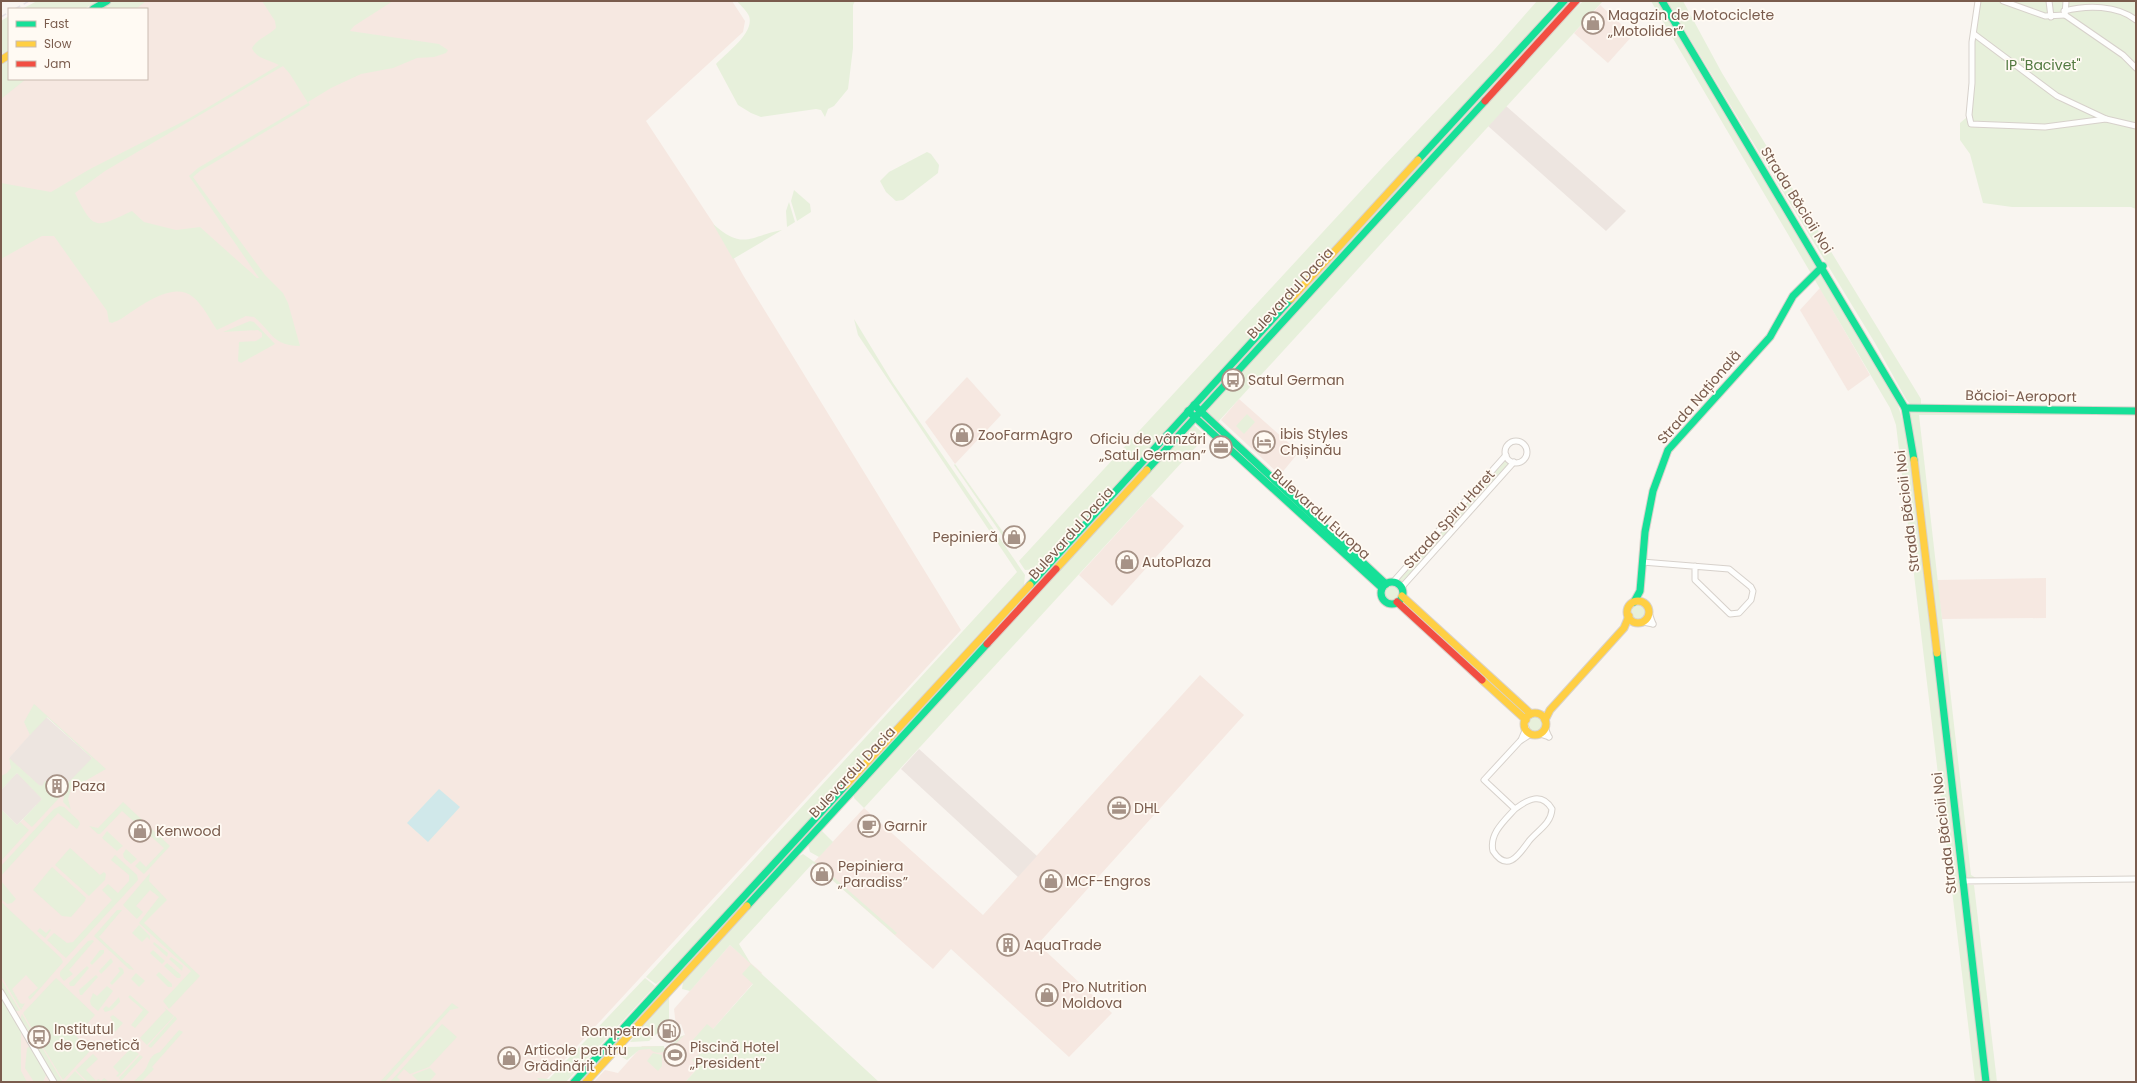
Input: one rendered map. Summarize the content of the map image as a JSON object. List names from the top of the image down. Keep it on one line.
{"streets":{"main road":["Strada Băcioii Noi","Bulevardul Dacia","Băcioi-Aeroport","Strada Națională","Bulevardul Europa"],"street":["Strada Spiru Haret"]},"crossings":[["Strada Băcioii Noi","Băcioi-Aeroport"],["Strada Băcioii Noi","Strada Națională"],["Bulevardul Dacia","Bulevardul Europa"],["Strada Națională","Bulevardul Europa"],["Bulevardul Europa","Strada Spiru Haret"]],"parks":["IP \"Bacivet\""],"places":{"shop":["Magazin de Motociclete „Motolider”","ZooFarmAgro","Pepinieră","AutoPlaza","Kenwood","Pepiniera „Paradiss”","MCF-Engros","Pro Nutrition Moldova","Articole pentru Grădinărit"],"bus stop":["Satul German","Institutul de Genetică"],"hotel":["ibis Styles Chișinău"],"office":["Oficiu de vânzări „Satul German”","DHL"],"building":["Paza","AquaTrade"],"cafe":["Garnir"],"fuel station":["Rompetrol"],"sports":["Piscină Hotel „President”"]},"legend":["Fast","Slow","Jam"]}
